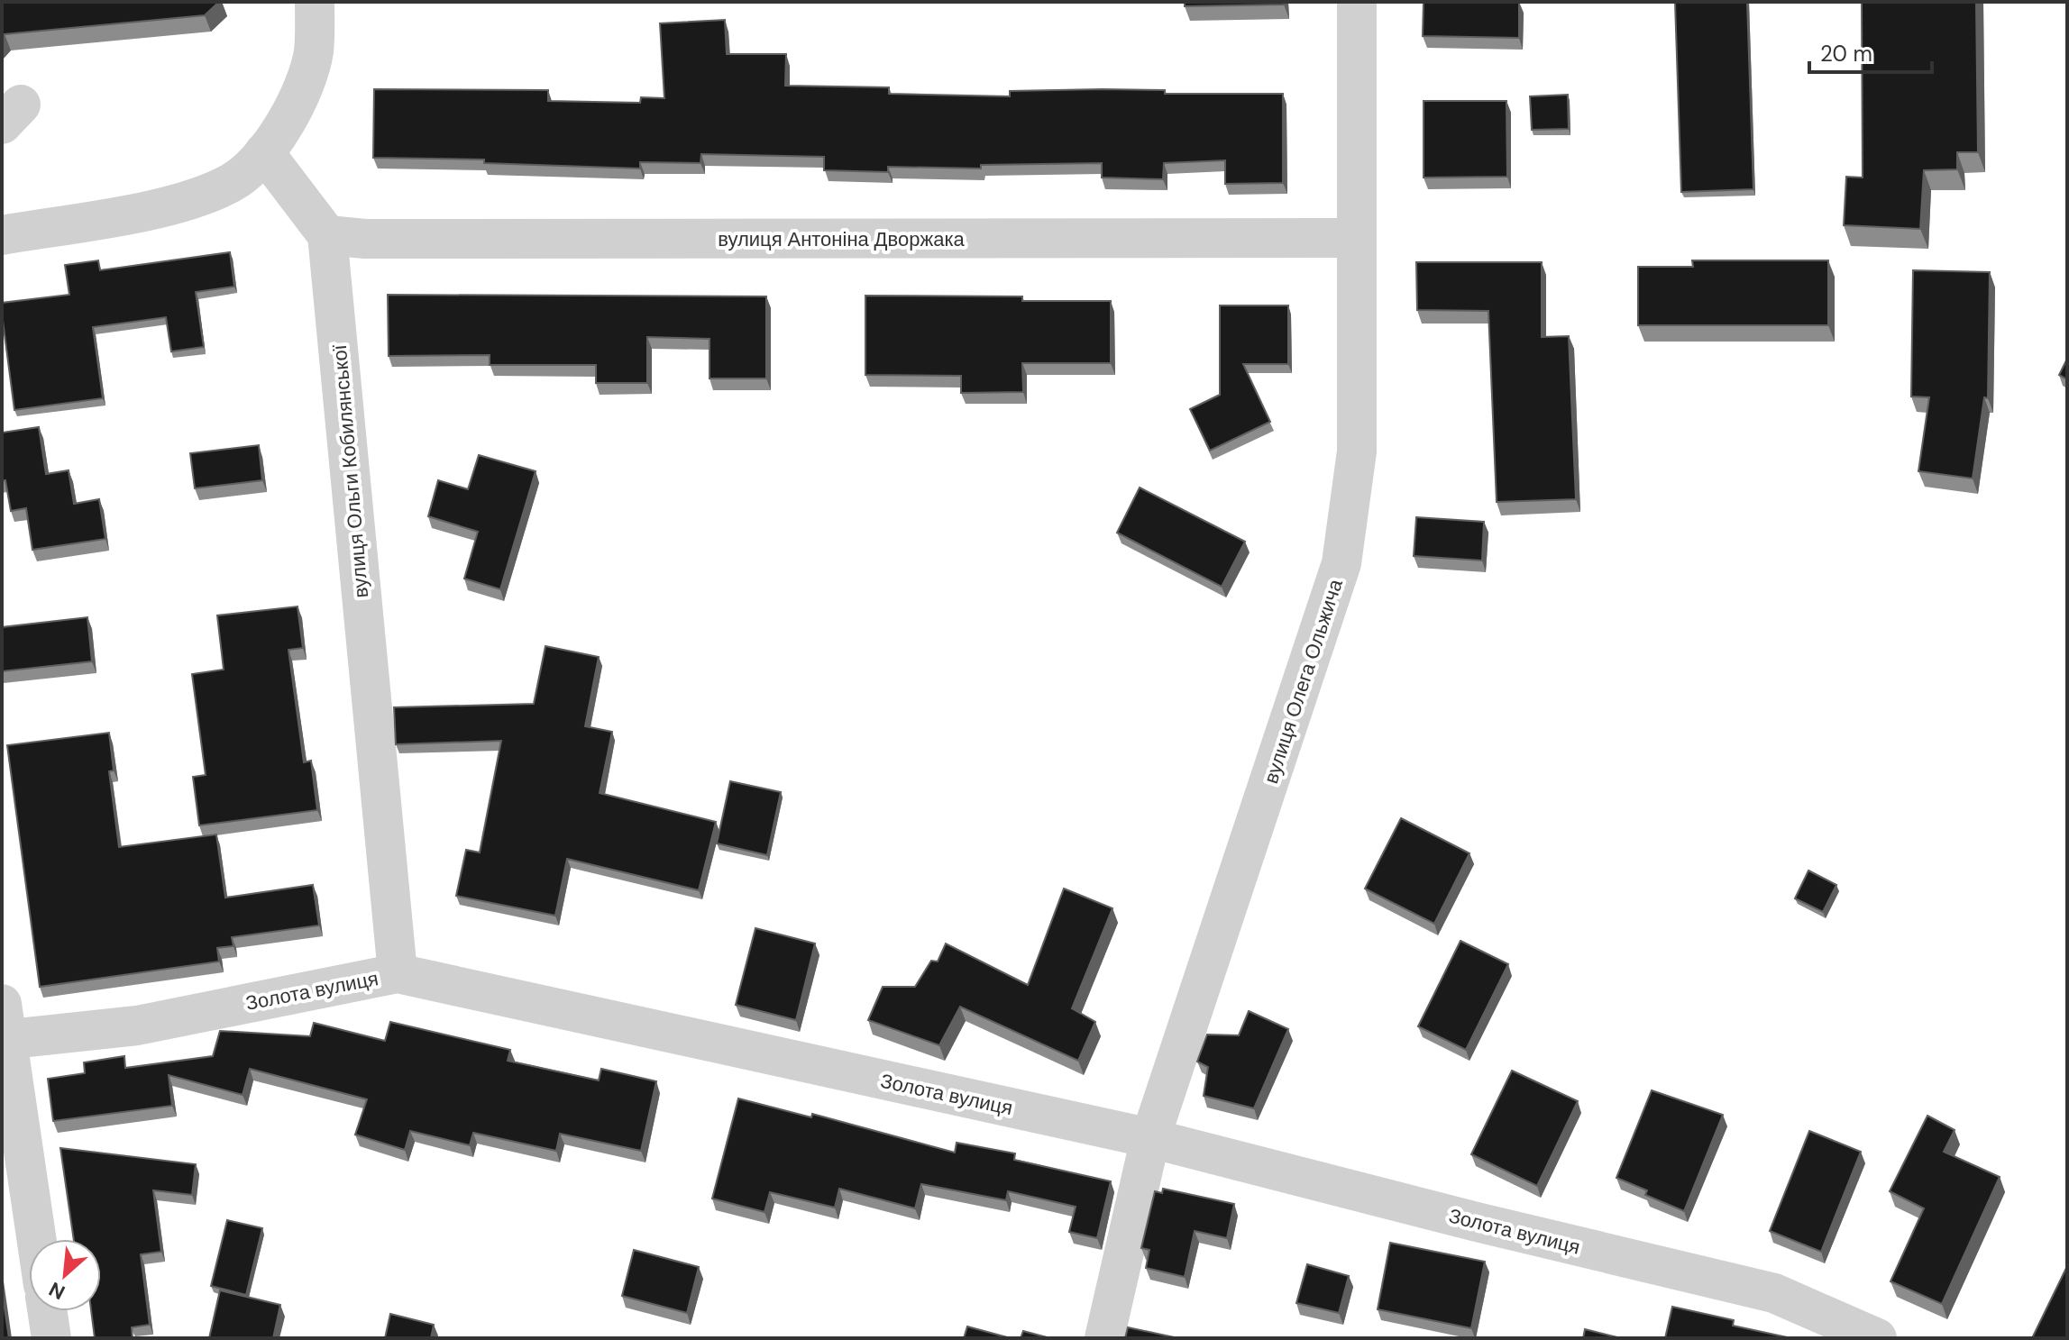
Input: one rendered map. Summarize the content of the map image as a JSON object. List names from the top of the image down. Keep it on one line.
{"streets":{"street":["вулиця Антоніна Дворжака","вулиця Ольги Кобилянської","вулиця Олега Ольжича","Золота вулиця"]},"crossings":[["вулиця Антоніна Дворжака","вулиця Ольги Кобилянської"],["вулиця Антоніна Дворжака","вулиця Олега Ольжича"],["вулиця Ольги Кобилянської","Золота вулиця"],["вулиця Олега Ольжича","Золота вулиця"]],"scale_bar":"20 m","north":"bottom left"}
